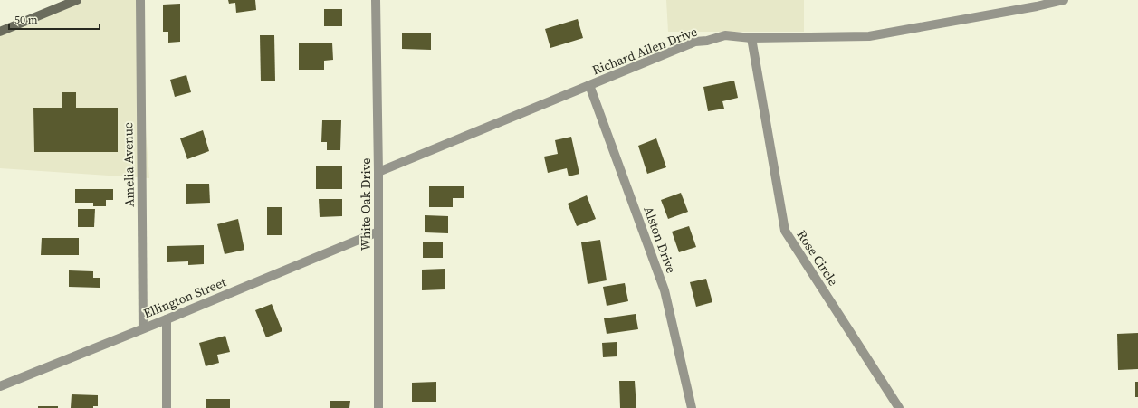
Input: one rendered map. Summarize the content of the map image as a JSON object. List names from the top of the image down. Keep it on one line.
{"streets":{"street":["Richard Allen Drive","Amelia Avenue","White Oak Drive","Alston Drive","Rose Circle","Ellington Street"]},"crossings":[["Richard Allen Drive","White Oak Drive"],["Richard Allen Drive","Alston Drive"],["Richard Allen Drive","Rose Circle"],["Amelia Avenue","Ellington Street"],["White Oak Drive","Ellington Street"]],"scale_bar":"50 m"}
